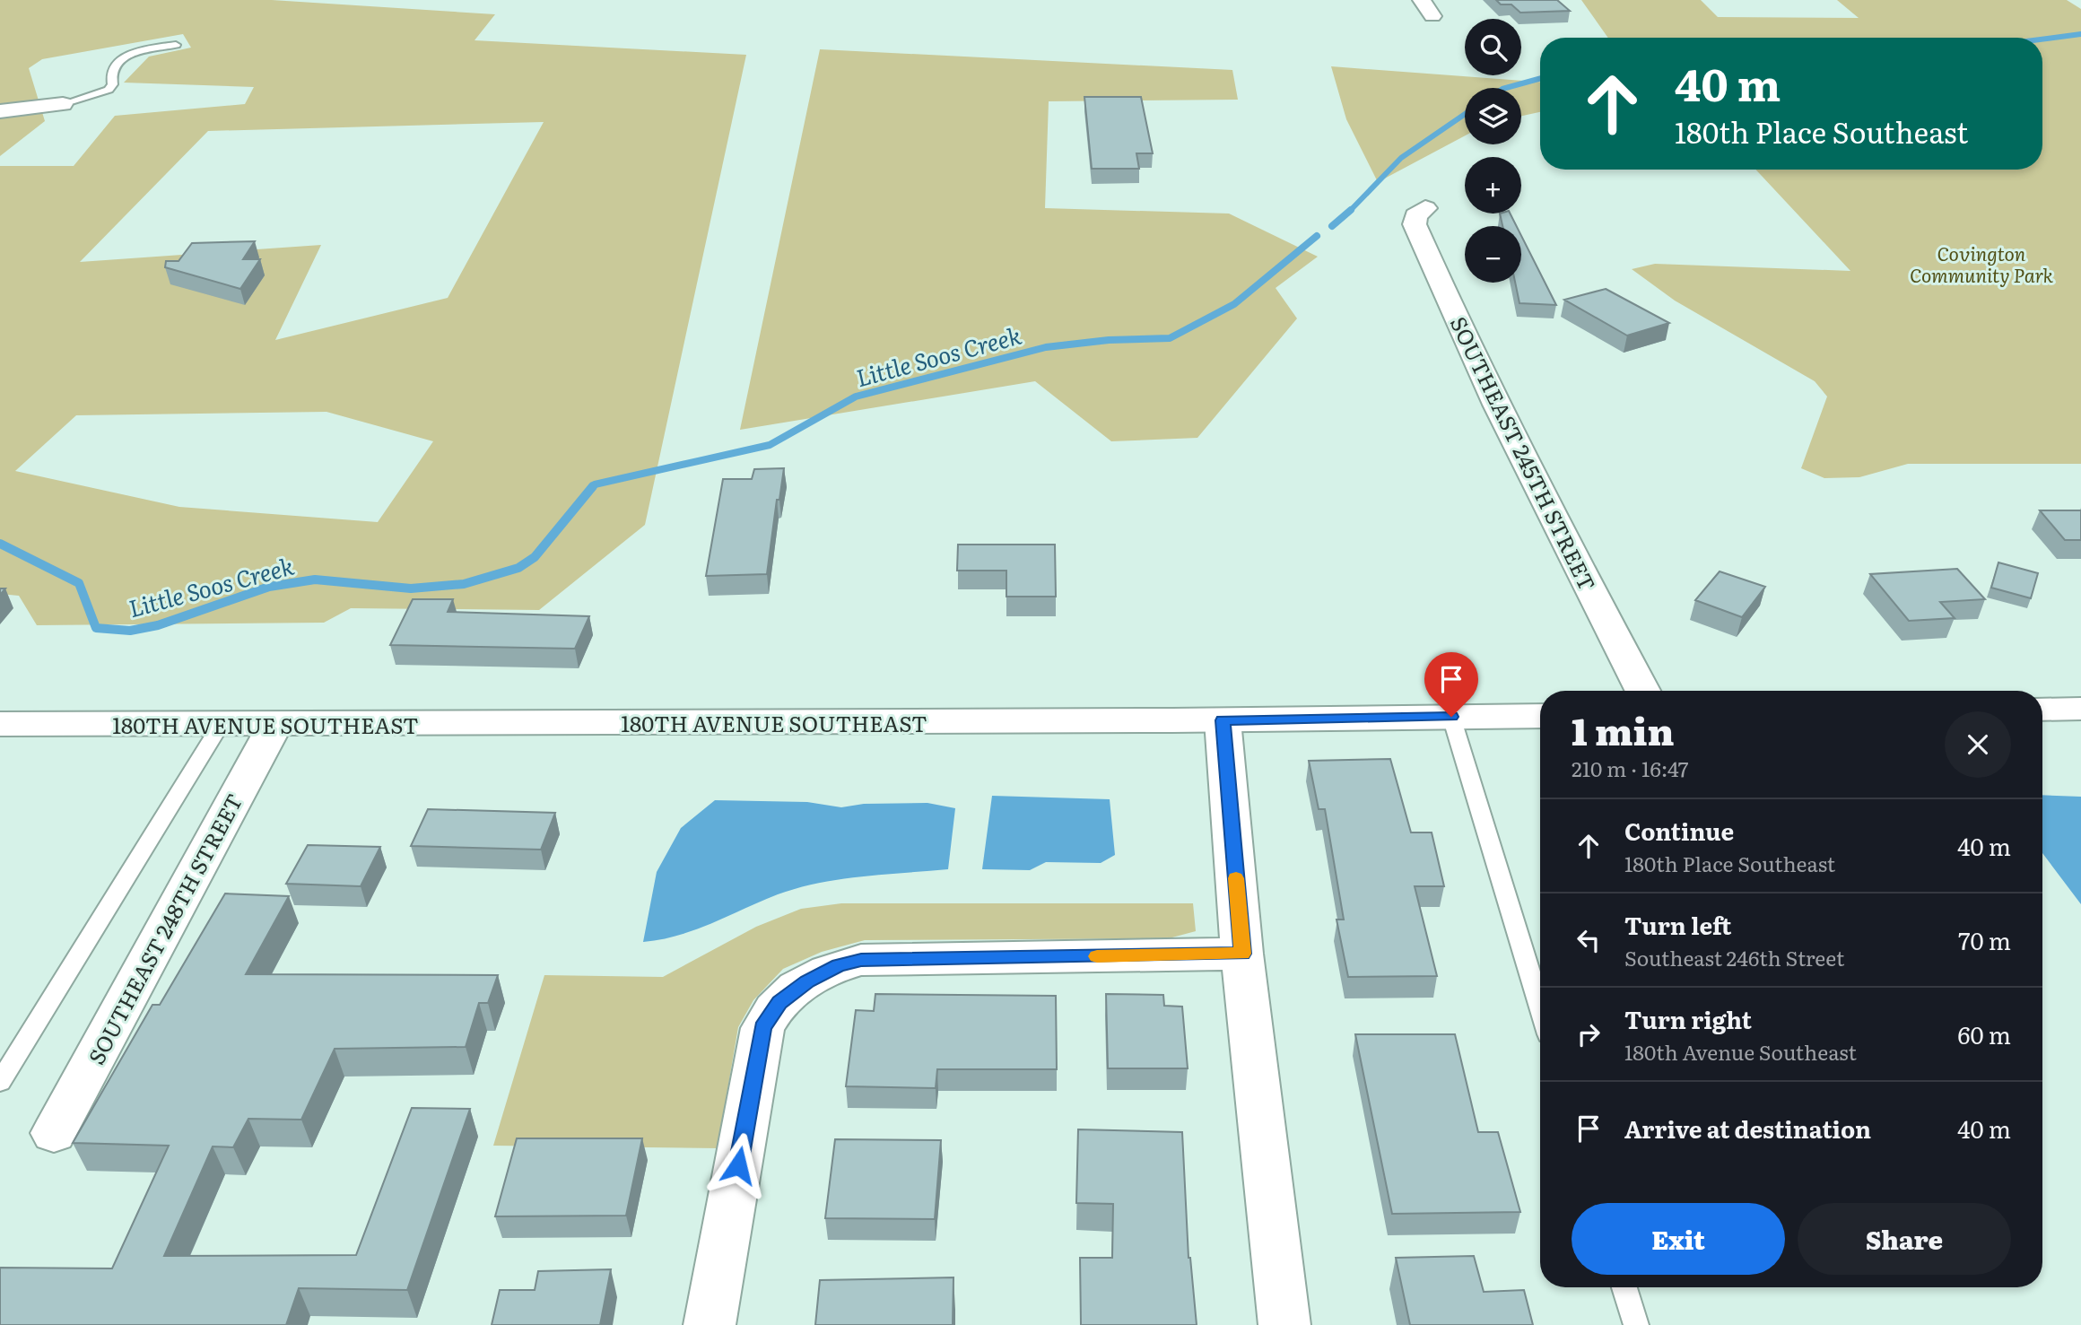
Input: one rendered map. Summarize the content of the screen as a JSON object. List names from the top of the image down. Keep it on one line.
{"streets":{"street":["SOUTHEAST 245TH STREET","180TH AVENUE SOUTHEAST","SOUTHEAST 248TH STREET"]},"crossings":[["180TH AVENUE SOUTHEAST","SOUTHEAST 248TH STREET"]],"water":["Little Soos Creek"],"parks":["Covington Community Park"],"page":{"map_buttons":["+","−"],"turn":["40 m","180th Place Southeast"],"heading":["1 min","210 m · 16:47"],"list":[{"name":"Continue","note":"180th Place Southeast","value":"40 m"},{"name":"Turn left","note":"Southeast 246th Street","value":"70 m"},{"name":"Turn right","note":"180th Avenue Southeast","value":"60 m"},{"name":"Arrive at destination","value":"40 m"}],"buttons":["Exit","Share"]}}
